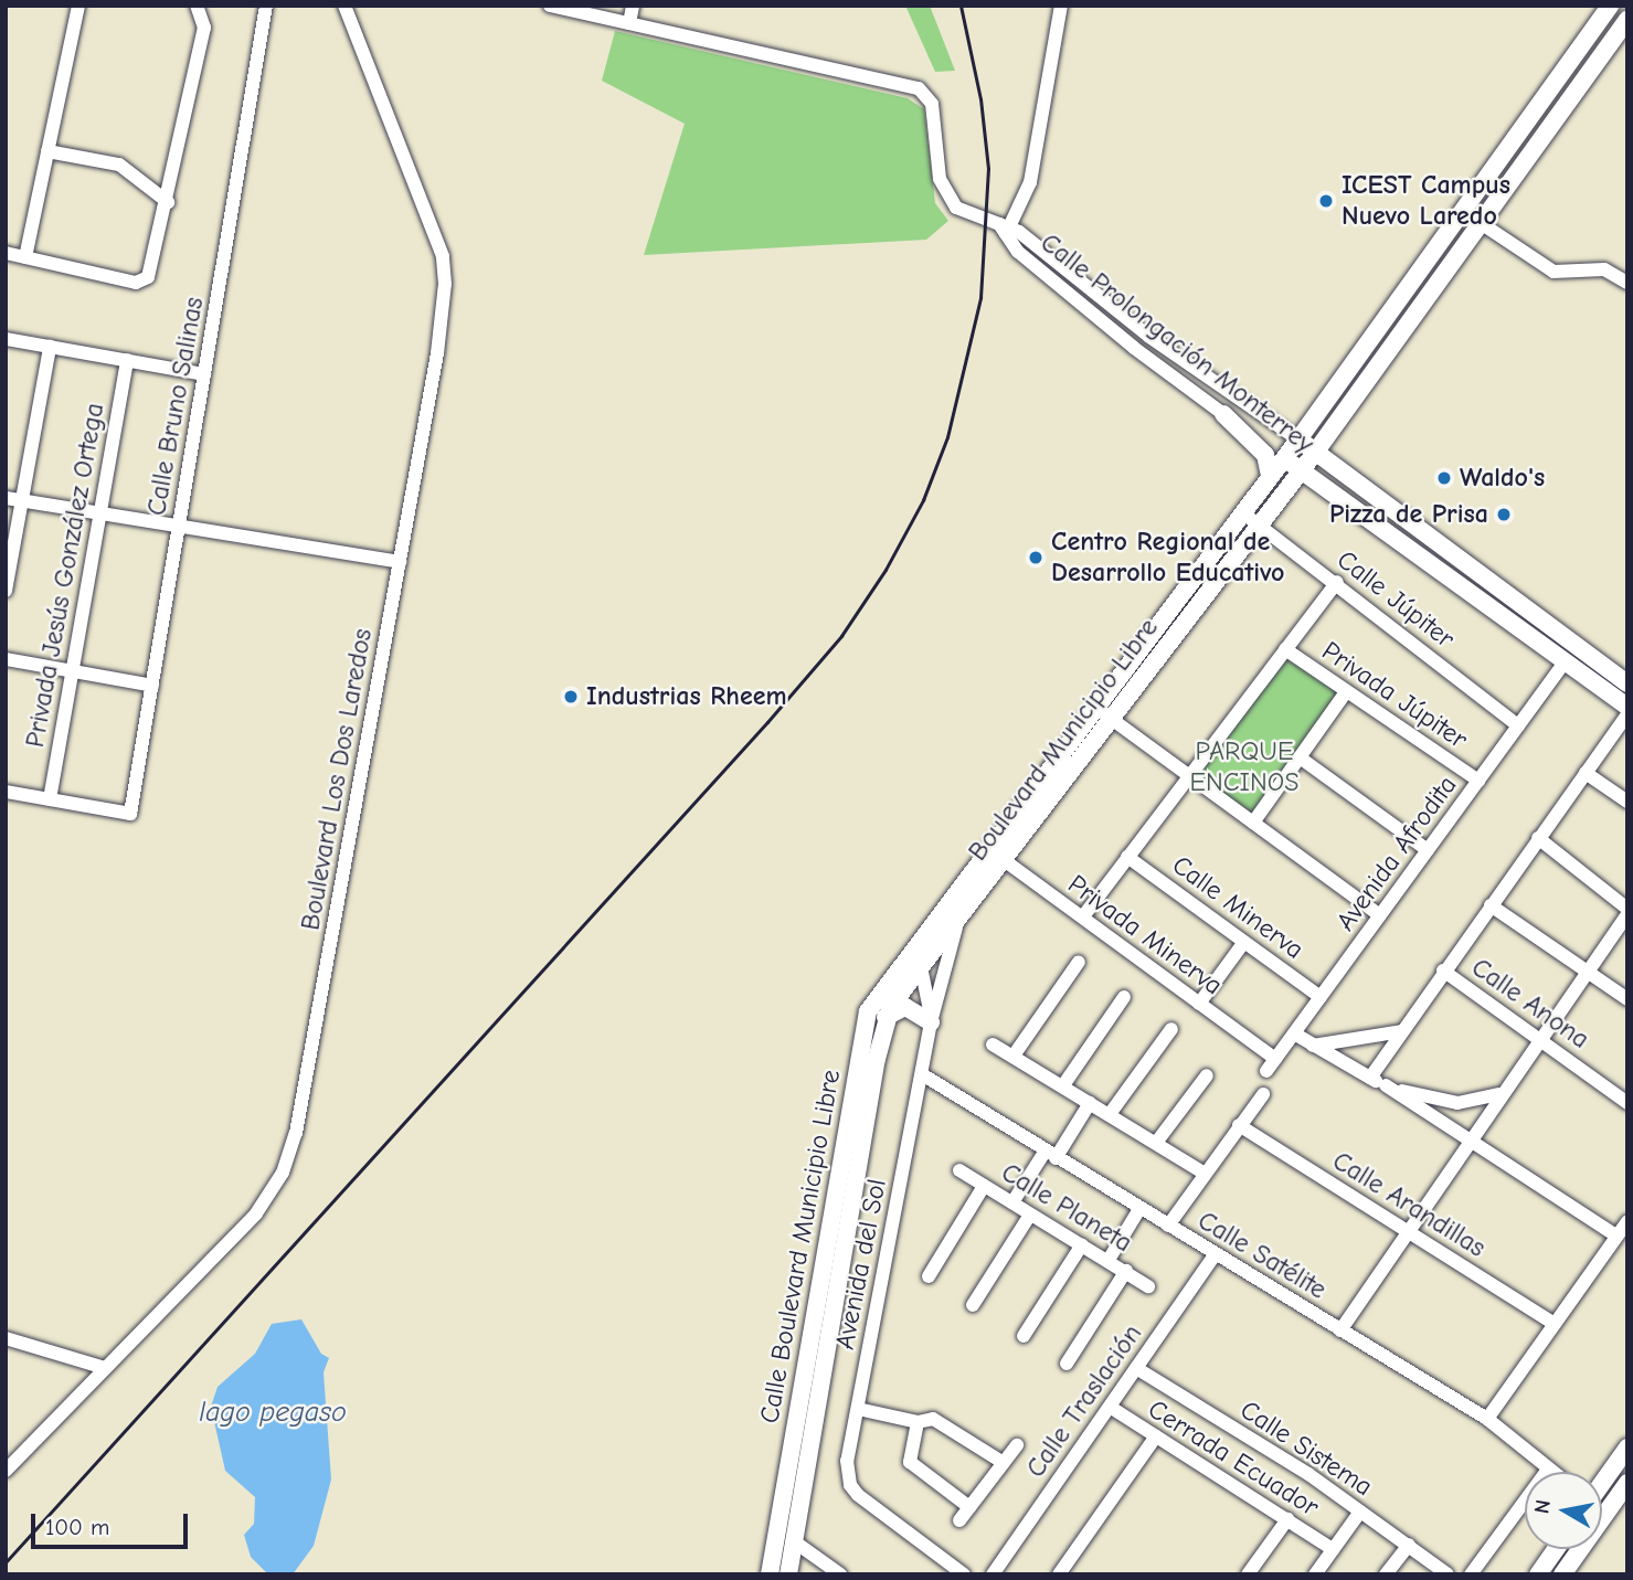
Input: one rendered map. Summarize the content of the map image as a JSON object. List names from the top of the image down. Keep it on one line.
{"streets":{"main road":["Calle Prolongación Monterrey","Boulevard Municipio Libre","Calle Boulevard Municipio Libre"],"street":["Calle Bruno Salinas","Privada Jesús González Ortega","Calle Júpiter","Privada Júpiter","Boulevard Los Dos Laredos","Avenida Afrodita","Calle Minerva","Privada Minerva","Calle Anona","Calle Arandillas","Calle Planeta","Calle Satélite","Avenida del Sol","Calle Traslación","Calle Sistema","Cerrada Ecuador"]},"crossings":[["Calle Prolongación Monterrey","Boulevard Municipio Libre"],["Calle Prolongación Monterrey","Avenida Afrodita"],["Calle Bruno Salinas","Privada Jesús González Ortega"],["Calle Júpiter","Boulevard Municipio Libre"],["Calle Júpiter","Avenida Afrodita"],["Privada Júpiter","Avenida Afrodita"],["Boulevard Municipio Libre","Privada Minerva"],["Boulevard Municipio Libre","Calle Boulevard Municipio Libre"],["Boulevard Municipio Libre","Avenida del Sol"],["Avenida Afrodita","Calle Minerva"],["Avenida Afrodita","Privada Minerva"],["Calle Satélite","Avenida del Sol"],["Calle Satélite","Calle Traslación"],["Calle Traslación","Calle Sistema"],["Calle Traslación","Cerrada Ecuador"]],"water":["lago pegaso"],"parks":["PARQUE ENCINOS"],"places":["ICEST Campus Nuevo Laredo","Waldo's","Pizza de Prisa","Centro Regional de Desarrollo Educativo","Industrias Rheem"],"scale_bar":"100 m","north":"left"}
